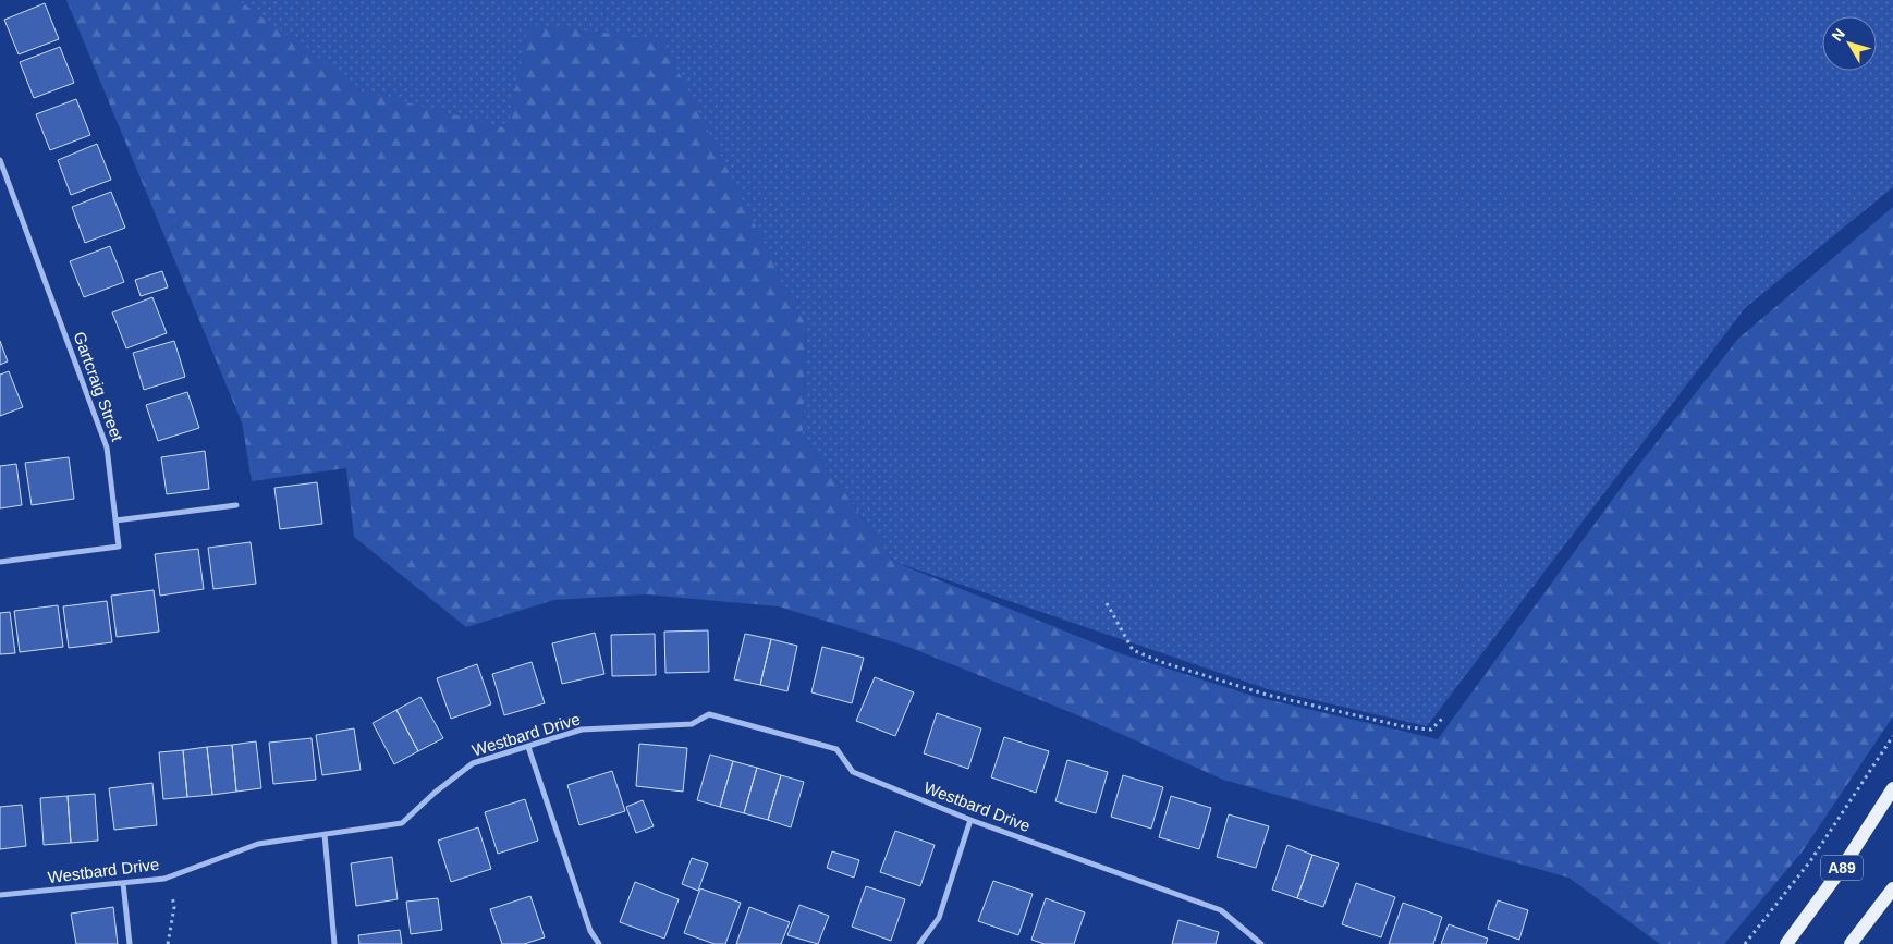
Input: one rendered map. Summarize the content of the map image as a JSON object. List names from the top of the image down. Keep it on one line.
{"streets":{"main road":["A89"],"street":["Gartcraig Street","Westbard Drive"]},"north":"top left"}
